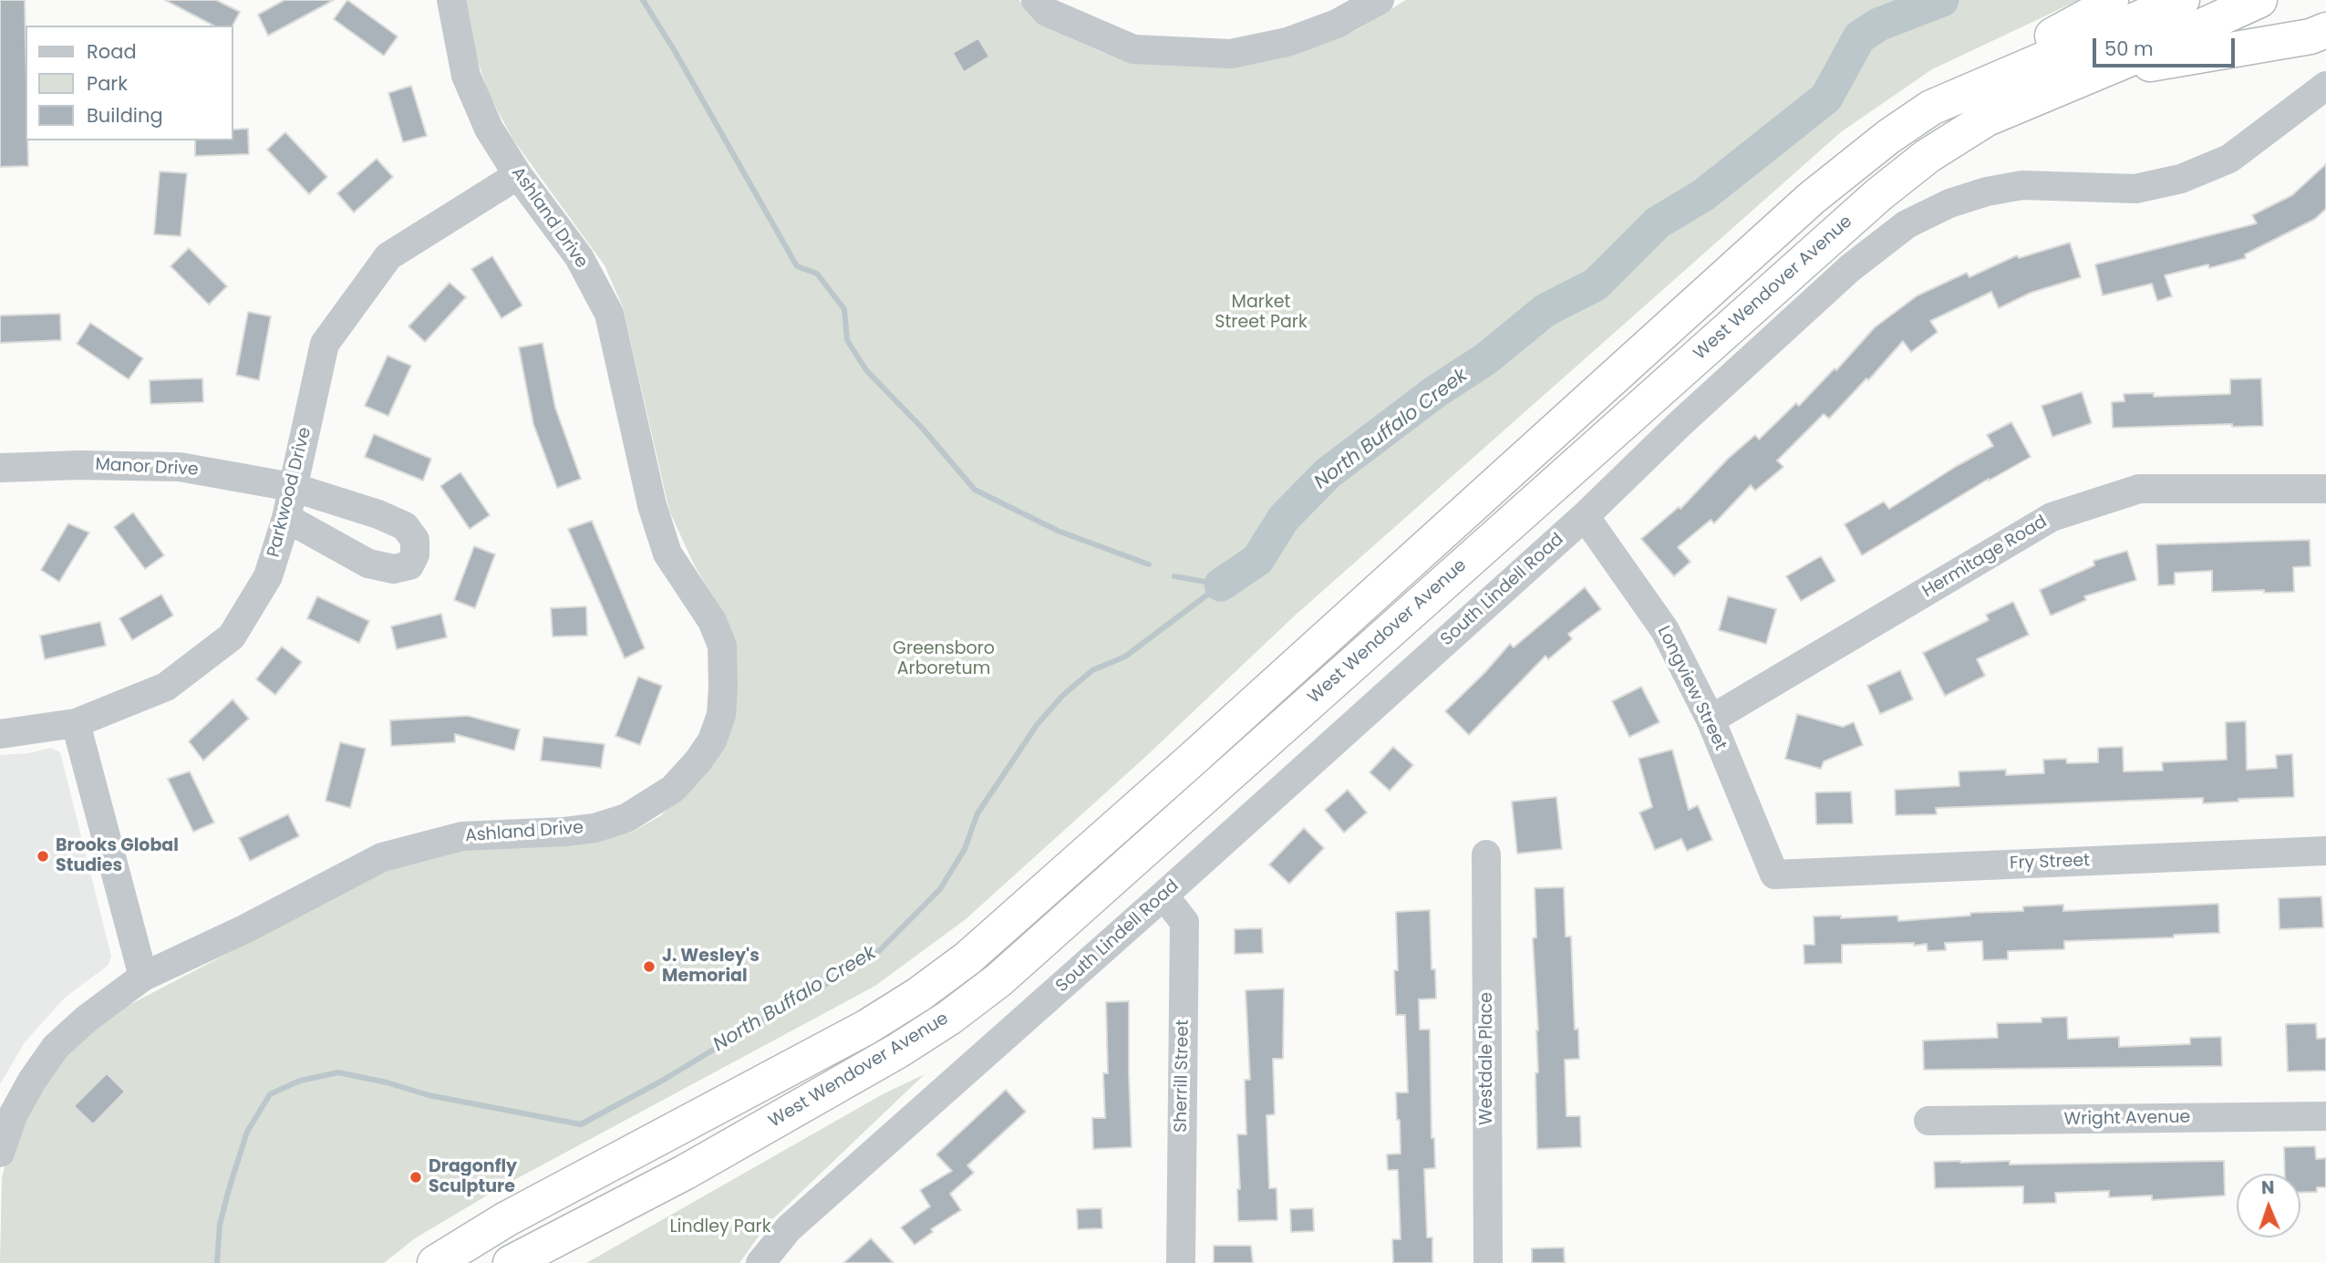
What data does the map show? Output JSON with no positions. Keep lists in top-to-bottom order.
{
  "streets": {
    "highway": ["West Wendover Avenue"],
    "street": [
      "Ashland Drive",
      "Manor Drive",
      "Parkwood Drive",
      "Hermitage Road",
      "South Lindell Road",
      "Longview Street",
      "Fry Street",
      "Westdale Place",
      "Sherrill Street",
      "Wright Avenue"
    ]
  },
  "crossings": [
    ["Ashland Drive", "Parkwood Drive"],
    ["Manor Drive", "Parkwood Drive"],
    ["Hermitage Road", "Longview Street"],
    ["South Lindell Road", "Longview Street"],
    ["South Lindell Road", "Sherrill Street"],
    ["Longview Street", "Fry Street"]
  ],
  "water": ["North Buffalo Creek"],
  "parks": ["Market Street Park", "Greensboro Arboretum", "Lindley Park"],
  "places": ["Brooks Global Studies", "J. Wesley's Memorial", "Dragonfly Sculpture"],
  "legend": ["Road", "Park", "Building"],
  "scale_bar": "50 m",
  "north": "top"
}
